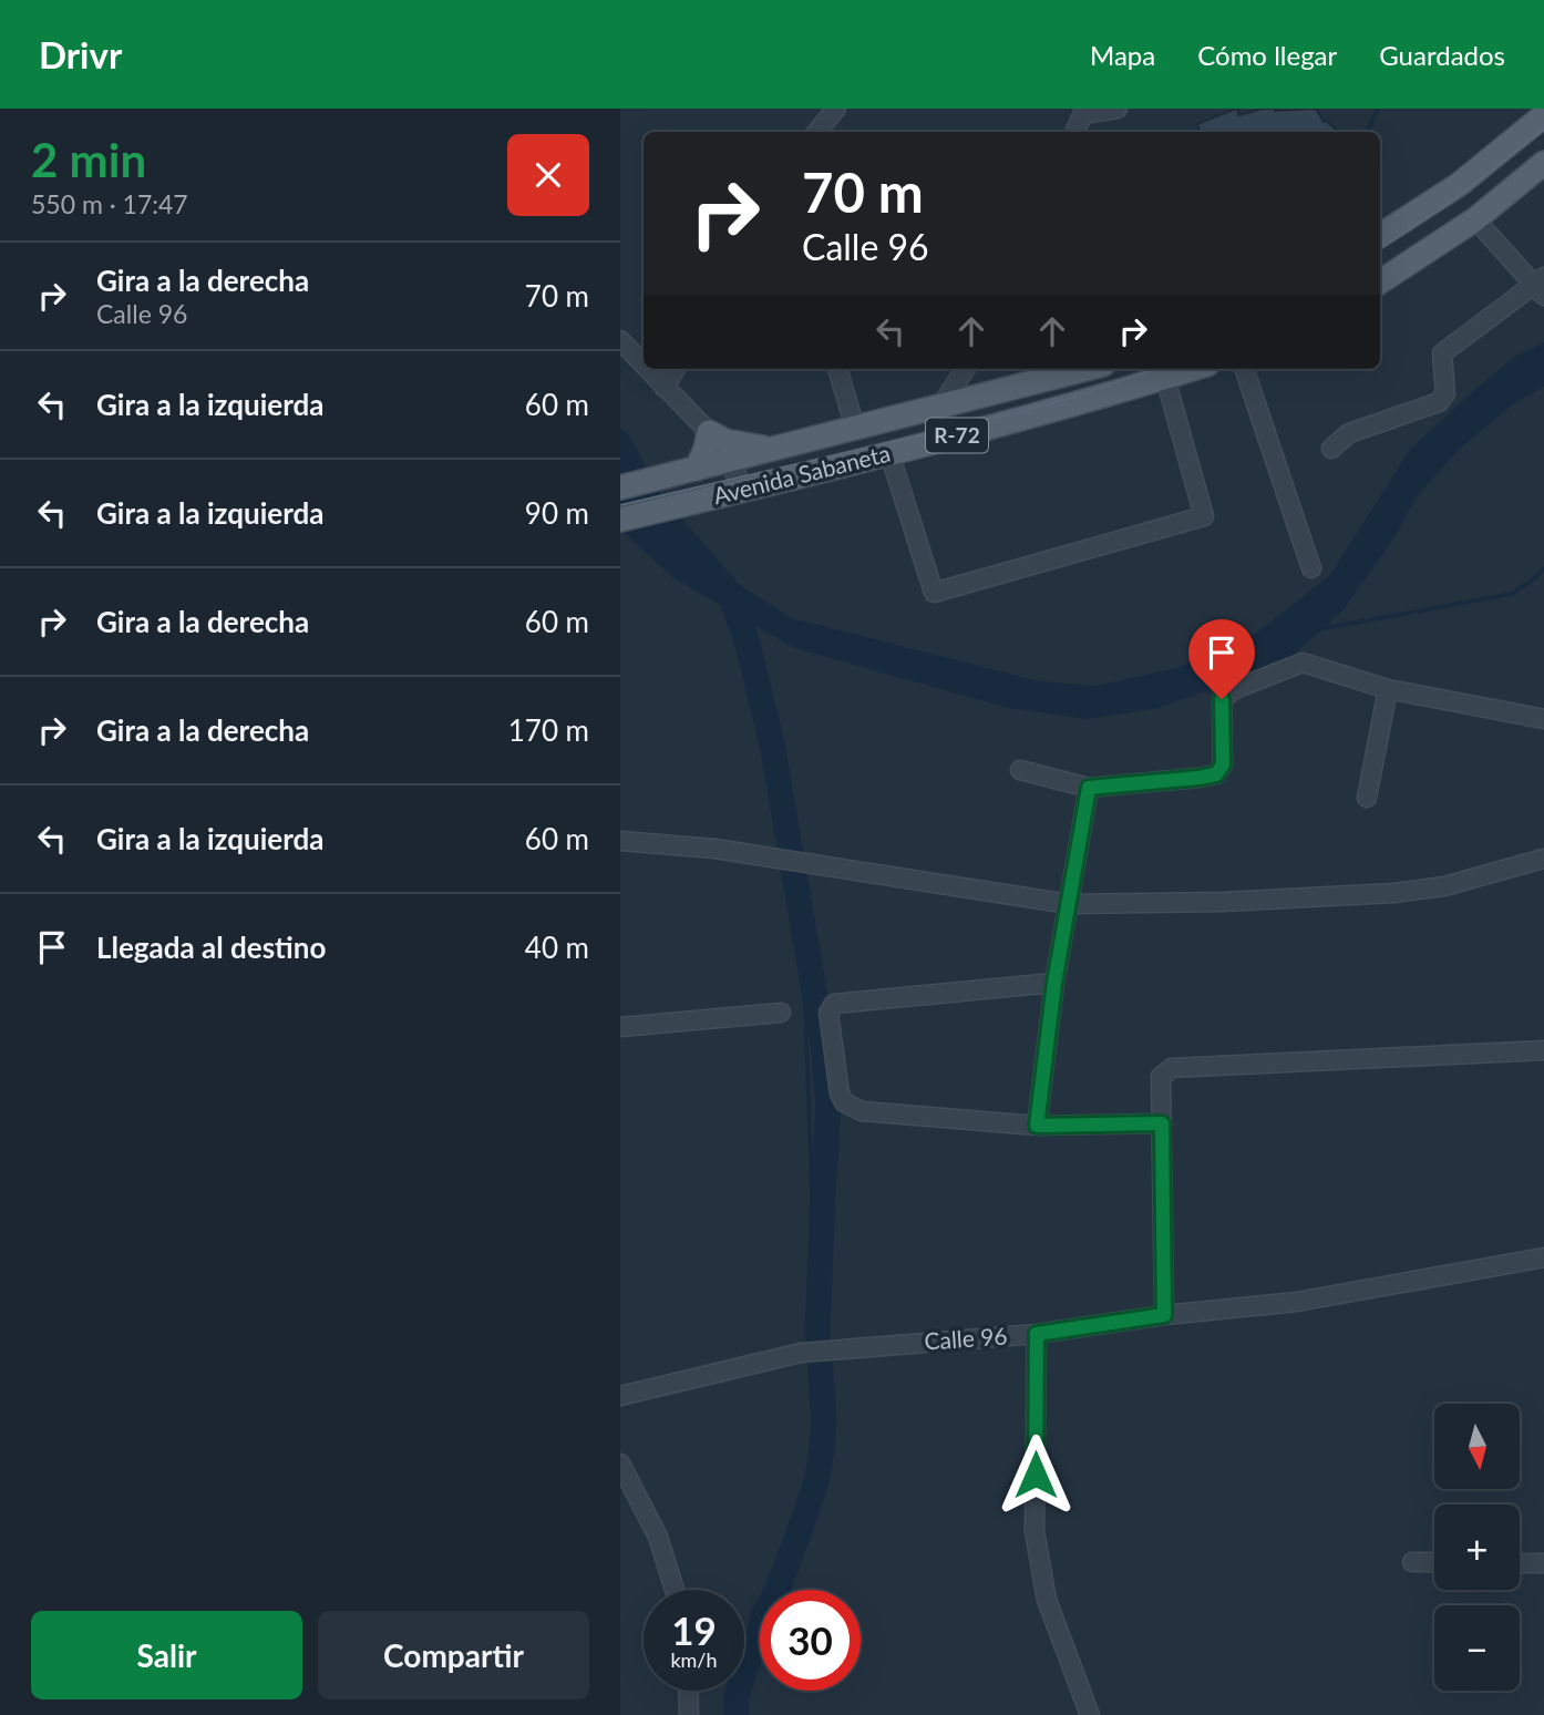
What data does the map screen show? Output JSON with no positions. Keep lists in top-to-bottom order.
{
  "streets": {
    "main road": ["R-72", "Avenida Sabaneta"],
    "street": ["Calle 96"]
  },
  "north": "bottom",
  "page": {
    "header": "Drivr",
    "nav": ["Mapa", "Cómo llegar", "Guardados"],
    "heading": ["2 min", "550 m · 17:47"],
    "turn": ["70 m", "Calle 96"],
    "list": [
      {
        "name": "Gira a la derecha",
        "note": "Calle 96",
        "value": "70 m"
      },
      {
        "name": "Gira a la izquierda",
        "value": "60 m"
      },
      {
        "name": "Gira a la izquierda",
        "value": "90 m"
      },
      {
        "name": "Gira a la derecha",
        "value": "60 m"
      },
      {
        "name": "Gira a la derecha",
        "value": "170 m"
      },
      {
        "name": "Gira a la izquierda",
        "value": "60 m"
      },
      {
        "name": "Llegada al destino",
        "value": "40 m"
      }
    ],
    "map_buttons": ["+", "−"],
    "speed": "19 km/h",
    "limit": "30",
    "buttons": ["Salir", "Compartir"]
  }
}
